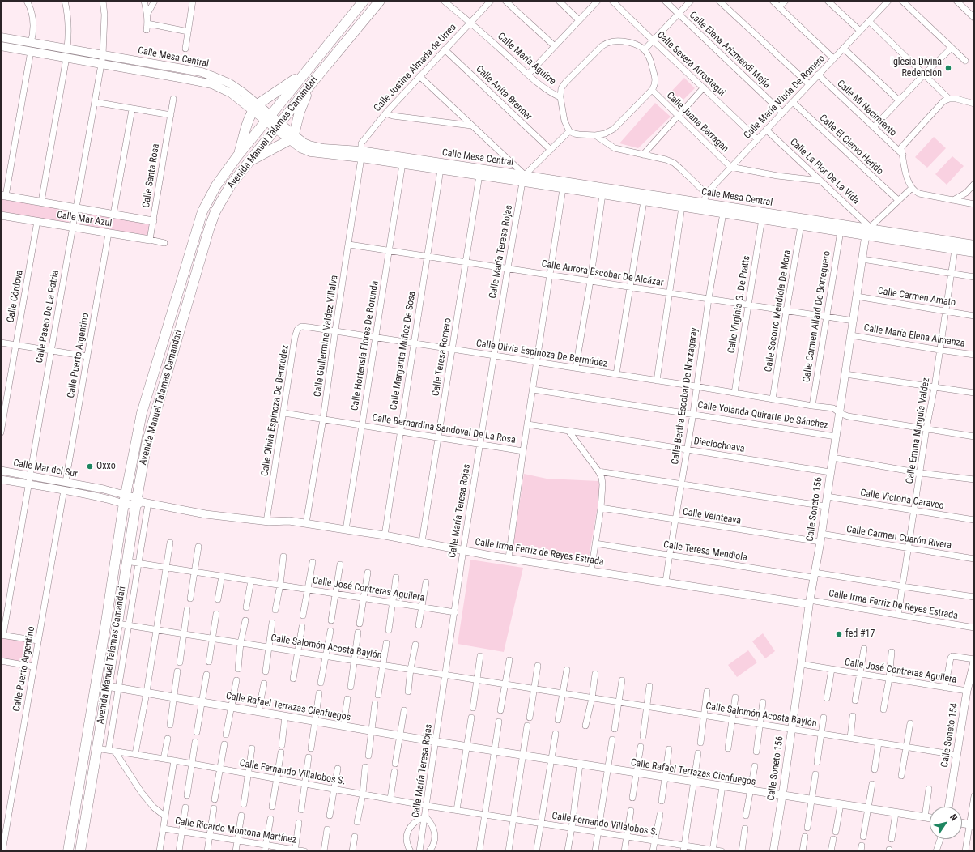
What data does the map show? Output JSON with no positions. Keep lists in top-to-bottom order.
{
  "streets": {
    "main road": ["Calle Mesa Central", "Avenida Manuel Talamas Camandari"],
    "street": [
      "Calle Elena Arizmendi Mejía",
      "Calle María Aguirre",
      "Calle Severa Arrostegui",
      "Calle Justina Almada de Urrea",
      "Calle Anita Brenner",
      "Calle María Viuda De Romero",
      "Calle Mi Nacimiento",
      "Calle Juana Barragán",
      "Calle El Ciervo Herido",
      "Calle La Flor De La Vida",
      "Calle Santa Rosa",
      "Calle Mar Azul",
      "Calle María Teresa Rojas",
      "Calle Aurora Escobar De Alcázar",
      "Calle Córdova",
      "Calle Carmen Amato",
      "Calle Virginia G. De Pratts",
      "Calle Socorro Mendiola De Mora",
      "Calle Paseo De La Patria",
      "Calle Carmen Allard De Borreguero",
      "Calle Guillermina Valdez Villalva",
      "Calle María Elena Almanza",
      "Calle Hortensia Flores De Borunda",
      "Calle Margarita Muñoz De Sosa",
      "Calle Olivia Espinoza De Bermúdez",
      "Calle Puerto Argentino",
      "Calle Teresa Romero",
      "Calle Bertha Escobar De Norzagaray",
      "Calle Yolanda Quirarte De Sánchez",
      "Calle Bernardina Sandoval De La Rosa",
      "Calle Emma Murguía Valdez",
      "Dieciochoava",
      "Calle Mar del Sur",
      "Calle Victoria Caraveo",
      "Calle Soneto 156",
      "Calle Veinteava",
      "Calle Carmen Cuarón Rivera",
      "Calle Teresa Mendiola",
      "Calle Irma Ferriz de Reyes Estrada",
      "Calle José Contreras Aguilera",
      "Calle Irma Ferriz De Reyes Estrada",
      "Calle Salomón Acosta Baylón",
      "Calle Rafael Terrazas Cienfuegos",
      "Calle Soneto 154",
      "Calle Fernando Villalobos S.",
      "Calle Ricardo Montona Martínez"
    ]
  },
  "crossings": [
    ["Calle Elena Arizmendi Mejía", "Calle María Viuda De Romero"],
    ["Calle Mesa Central", "Calle Justina Almada de Urrea"],
    ["Calle Mesa Central", "Calle María Viuda De Romero"],
    ["Calle Mesa Central", "Avenida Manuel Talamas Camandari"],
    ["Calle Mesa Central", "Calle La Flor De La Vida"],
    ["Calle Mesa Central", "Calle María Teresa Rojas"],
    ["Calle Mesa Central", "Calle Virginia G. De Pratts"],
    ["Calle Mesa Central", "Calle Socorro Mendiola De Mora"],
    ["Calle Mesa Central", "Calle Paseo De La Patria"],
    ["Calle Mesa Central", "Calle Carmen Allard De Borreguero"],
    ["Calle Mesa Central", "Calle Guillermina Valdez Villalva"],
    ["Calle Mesa Central", "Calle Hortensia Flores De Borunda"],
    ["Calle Mesa Central", "Calle Margarita Muñoz De Sosa"],
    ["Calle Mesa Central", "Calle Teresa Romero"],
    ["Calle Mesa Central", "Calle Bertha Escobar De Norzagaray"],
    ["Calle Mesa Central", "Calle Emma Murguía Valdez"],
    ["Calle Mesa Central", "Calle Soneto 156"],
    ["Calle María Aguirre", "Calle Justina Almada de Urrea"],
    ["Calle María Aguirre", "Calle Juana Barragán"],
    ["Calle Severa Arrostegui", "Calle María Viuda De Romero"],
    ["Calle Justina Almada de Urrea", "Calle Anita Brenner"],
    ["Calle Justina Almada de Urrea", "Calle Guillermina Valdez Villalva"],
    ["Calle María Viuda De Romero", "Calle Mi Nacimiento"],
    ["Calle María Viuda De Romero", "Calle Juana Barragán"],
    ["Calle María Viuda De Romero", "Calle El Ciervo Herido"],
    ["Calle María Viuda De Romero", "Calle La Flor De La Vida"],
    ["Avenida Manuel Talamas Camandari", "Calle Mar del Sur"],
    ["Avenida Manuel Talamas Camandari", "Calle José Contreras Aguilera"],
    ["Avenida Manuel Talamas Camandari", "Calle Salomón Acosta Baylón"],
    ["Avenida Manuel Talamas Camandari", "Calle Rafael Terrazas Cienfuegos"],
    ["Avenida Manuel Talamas Camandari", "Calle Fernando Villalobos S."],
    ["Calle La Flor De La Vida", "Calle Soneto 156"],
    ["Calle Santa Rosa", "Calle Mar Azul"],
    ["Calle Mar Azul", "Calle Córdova"],
    ["Calle Mar Azul", "Calle Paseo De La Patria"],
    ["Calle Mar Azul", "Calle Puerto Argentino"],
    ["Calle María Teresa Rojas", "Calle Aurora Escobar De Alcázar"],
    ["Calle María Teresa Rojas", "Calle Olivia Espinoza De Bermúdez"],
    ["Calle María Teresa Rojas", "Calle Bernardina Sandoval De La Rosa"],
    ["Calle María Teresa Rojas", "Calle Irma Ferriz de Reyes Estrada"],
    ["Calle María Teresa Rojas", "Calle José Contreras Aguilera"],
    ["Calle María Teresa Rojas", "Calle Salomón Acosta Baylón"],
    ["Calle María Teresa Rojas", "Calle Rafael Terrazas Cienfuegos"],
    ["Calle María Teresa Rojas", "Calle Fernando Villalobos S."],
    ["Calle Aurora Escobar De Alcázar", "Calle Virginia G. De Pratts"],
    ["Calle Aurora Escobar De Alcázar", "Calle Socorro Mendiola De Mora"],
    ["Calle Aurora Escobar De Alcázar", "Calle Carmen Allard De Borreguero"],
    ["Calle Aurora Escobar De Alcázar", "Calle Guillermina Valdez Villalva"],
    ["Calle Aurora Escobar De Alcázar", "Calle Hortensia Flores De Borunda"],
    ["Calle Aurora Escobar De Alcázar", "Calle Margarita Muñoz De Sosa"],
    ["Calle Aurora Escobar De Alcázar", "Calle Teresa Romero"],
    ["Calle Aurora Escobar De Alcázar", "Calle Bertha Escobar De Norzagaray"],
    ["Calle Aurora Escobar De Alcázar", "Calle Soneto 156"],
    ["Calle Carmen Amato", "Calle Emma Murguía Valdez"],
    ["Calle Carmen Amato", "Calle Soneto 156"],
    ["Calle Virginia G. De Pratts", "Calle Olivia Espinoza De Bermúdez"],
    ["Calle Socorro Mendiola De Mora", "Calle Olivia Espinoza De Bermúdez"],
    ["Calle Paseo De La Patria", "Calle Mar del Sur"],
    ["Calle Carmen Allard De Borreguero", "Calle Olivia Espinoza De Bermúdez"],
    ["Calle Guillermina Valdez Villalva", "Calle Olivia Espinoza De Bermúdez"],
    ["Calle Guillermina Valdez Villalva", "Calle Bernardina Sandoval De La Rosa"],
    ["Calle Guillermina Valdez Villalva", "Calle Irma Ferriz de Reyes Estrada"],
    ["Calle María Elena Almanza", "Calle Emma Murguía Valdez"],
    ["Calle María Elena Almanza", "Calle Soneto 156"],
    ["Calle Hortensia Flores De Borunda", "Calle Olivia Espinoza De Bermúdez"],
    ["Calle Hortensia Flores De Borunda", "Calle Bernardina Sandoval De La Rosa"],
    ["Calle Hortensia Flores De Borunda", "Calle Irma Ferriz de Reyes Estrada"],
    ["Calle Margarita Muñoz De Sosa", "Calle Olivia Espinoza De Bermúdez"],
    ["Calle Margarita Muñoz De Sosa", "Calle Bernardina Sandoval De La Rosa"],
    ["Calle Margarita Muñoz De Sosa", "Calle Irma Ferriz de Reyes Estrada"],
    ["Calle Olivia Espinoza De Bermúdez", "Calle Teresa Romero"],
    ["Calle Olivia Espinoza De Bermúdez", "Calle Bertha Escobar De Norzagaray"],
    ["Calle Olivia Espinoza De Bermúdez", "Calle Bernardina Sandoval De La Rosa"],
    ["Calle Olivia Espinoza De Bermúdez", "Calle Emma Murguía Valdez"],
    ["Calle Olivia Espinoza De Bermúdez", "Calle Mar del Sur"],
    ["Calle Olivia Espinoza De Bermúdez", "Calle Soneto 156"],
    ["Calle Olivia Espinoza De Bermúdez", "Calle Irma Ferriz de Reyes Estrada"],
    ["Calle Puerto Argentino", "Calle Mar del Sur"],
    ["Calle Teresa Romero", "Calle Bernardina Sandoval De La Rosa"],
    ["Calle Teresa Romero", "Calle Irma Ferriz de Reyes Estrada"],
    ["Calle Bertha Escobar De Norzagaray", "Calle Yolanda Quirarte De Sánchez"],
    ["Calle Bertha Escobar De Norzagaray", "Dieciochoava"],
    ["Calle Bertha Escobar De Norzagaray", "Calle Veinteava"],
    ["Calle Bertha Escobar De Norzagaray", "Calle Teresa Mendiola"],
    ["Calle Bertha Escobar De Norzagaray", "Calle Irma Ferriz de Reyes Estrada"],
    ["Calle Yolanda Quirarte De Sánchez", "Calle Soneto 156"],
    ["Calle Emma Murguía Valdez", "Calle Victoria Caraveo"],
    ["Calle Emma Murguía Valdez", "Calle Carmen Cuarón Rivera"],
    ["Calle Emma Murguía Valdez", "Calle Teresa Mendiola"],
    ["Calle Emma Murguía Valdez", "Calle Irma Ferriz De Reyes Estrada"],
    ["Dieciochoava", "Calle Soneto 156"],
    ["Dieciochoava", "Calle Irma Ferriz De Reyes Estrada"],
    ["Calle Mar del Sur", "Calle Irma Ferriz de Reyes Estrada"],
    ["Calle Victoria Caraveo", "Calle Soneto 156"],
    ["Calle Soneto 156", "Calle Veinteava"],
    ["Calle Soneto 156", "Calle Carmen Cuarón Rivera"],
    ["Calle Soneto 156", "Calle Teresa Mendiola"],
    ["Calle Soneto 156", "Calle Irma Ferriz de Reyes Estrada"],
    ["Calle Soneto 156", "Calle José Contreras Aguilera"],
    ["Calle Soneto 156", "Calle Irma Ferriz De Reyes Estrada"],
    ["Calle Soneto 156", "Calle Salomón Acosta Baylón"],
    ["Calle Soneto 156", "Calle Rafael Terrazas Cienfuegos"],
    ["Calle Veinteava", "Calle Irma Ferriz De Reyes Estrada"],
    ["Calle Teresa Mendiola", "Calle Irma Ferriz De Reyes Estrada"],
    ["Calle Irma Ferriz de Reyes Estrada", "Calle Irma Ferriz De Reyes Estrada"],
    ["Calle José Contreras Aguilera", "Calle Soneto 154"],
    ["Calle Salomón Acosta Baylón", "Calle Soneto 154"]
  ],
  "places": ["Iglesia Divina Redencion", "Oxxo", "fed #17"],
  "north": "top right"
}
